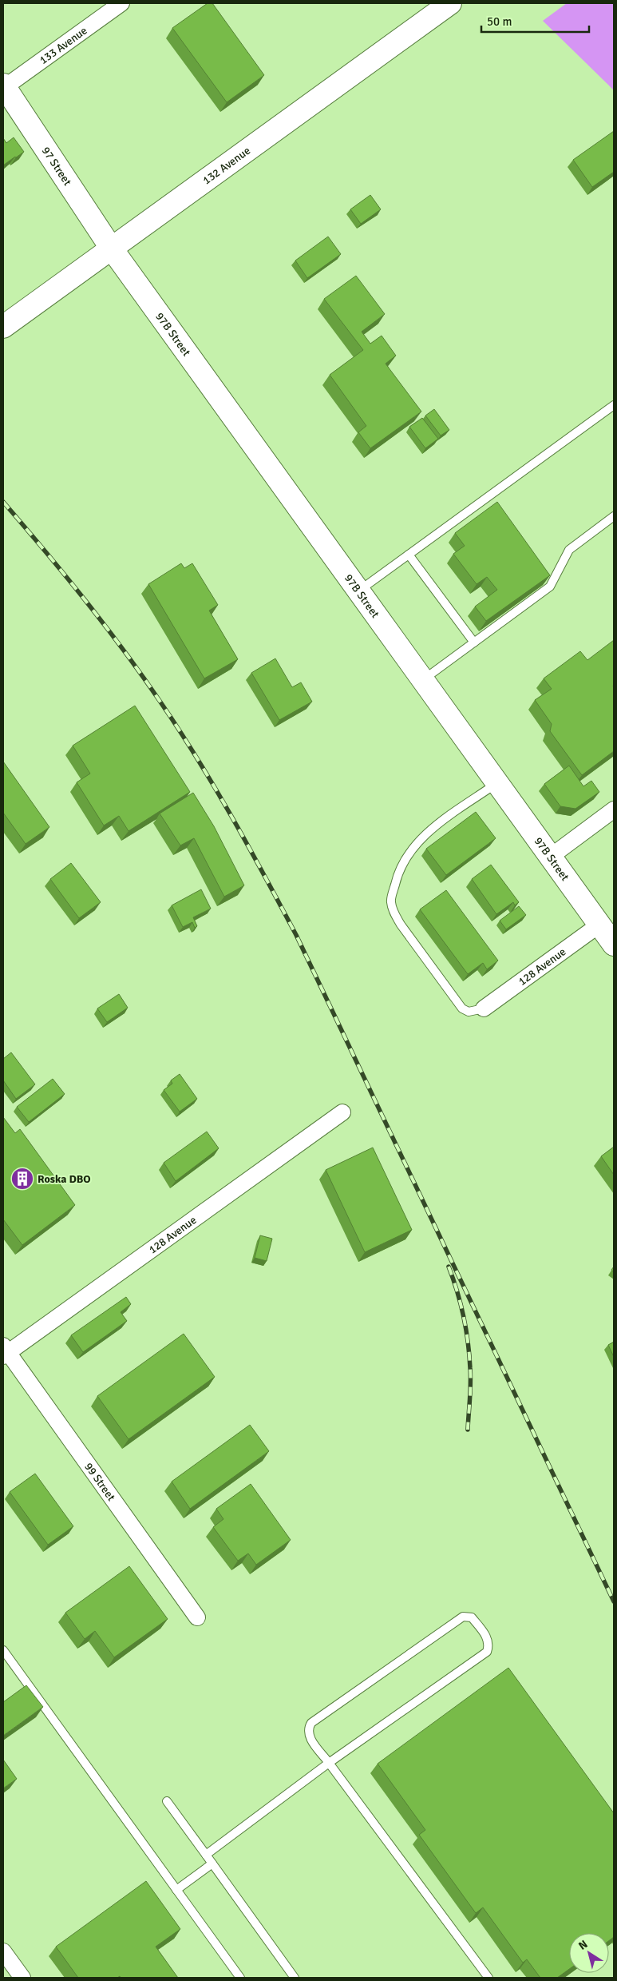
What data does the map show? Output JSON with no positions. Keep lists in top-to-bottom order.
{
  "streets": {
    "street": [
      "133 Avenue",
      "132 Avenue",
      "97 Street",
      "97B Street",
      "128 Avenue",
      "99 Street"
    ]
  },
  "crossings": [
    ["133 Avenue", "97 Street"],
    ["132 Avenue", "97 Street"],
    ["132 Avenue", "97B Street"],
    ["97 Street", "97B Street"],
    ["97B Street", "128 Avenue"],
    ["128 Avenue", "99 Street"]
  ],
  "places": {
    "building": ["Roska DBO"]
  },
  "scale_bar": "50 m",
  "north": "top left"
}
